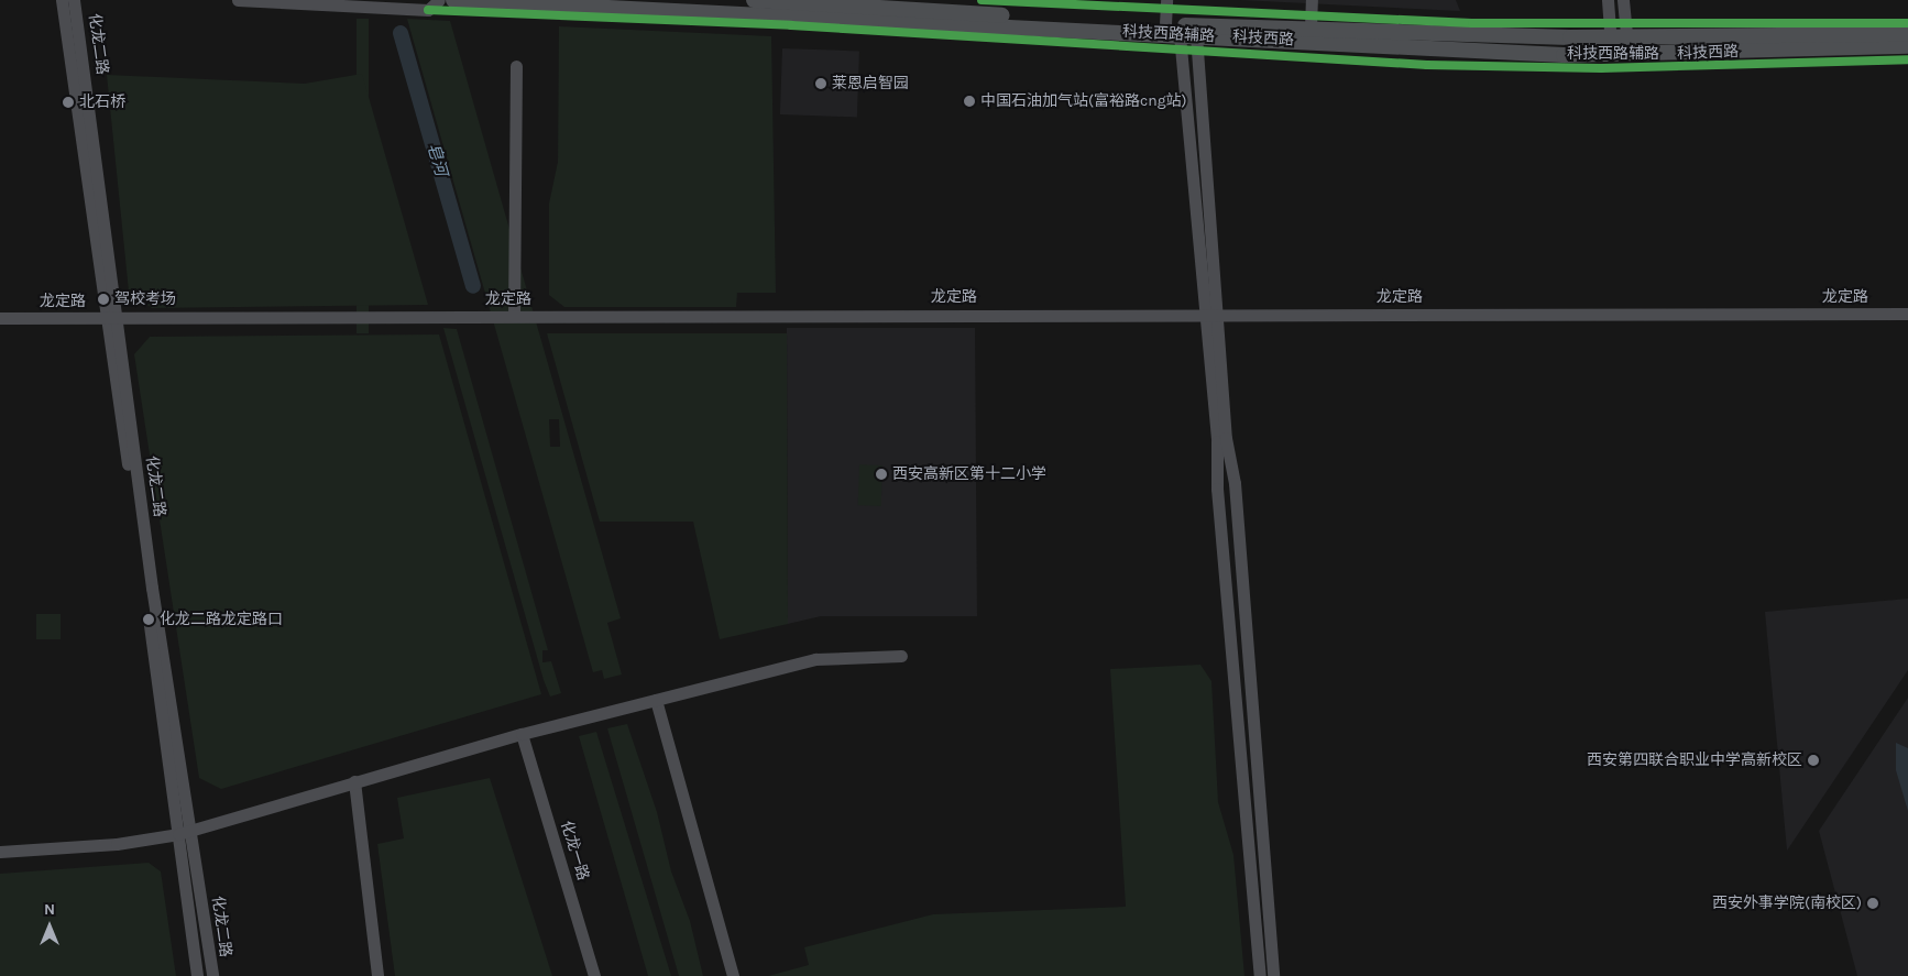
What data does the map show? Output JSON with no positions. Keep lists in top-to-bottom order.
{
  "streets": {
    "main road": ["科技西路"],
    "street": ["化龙二路", "龙定路", "化龙一路"],
    "cycle path": ["科技西路辅路"]
  },
  "crossings": [
    ["化龙二路", "龙定路"]
  ],
  "water": ["皂河"],
  "places": [
    "莱恩启智园",
    "中国石油加气站(富裕路cng站)",
    "北石桥",
    "驾校考场",
    "西安高新区第十二小学",
    "化龙二路龙定路口",
    "西安第四联合职业中学高新校区",
    "西安外事学院(南校区)"
  ],
  "north": "top"
}
